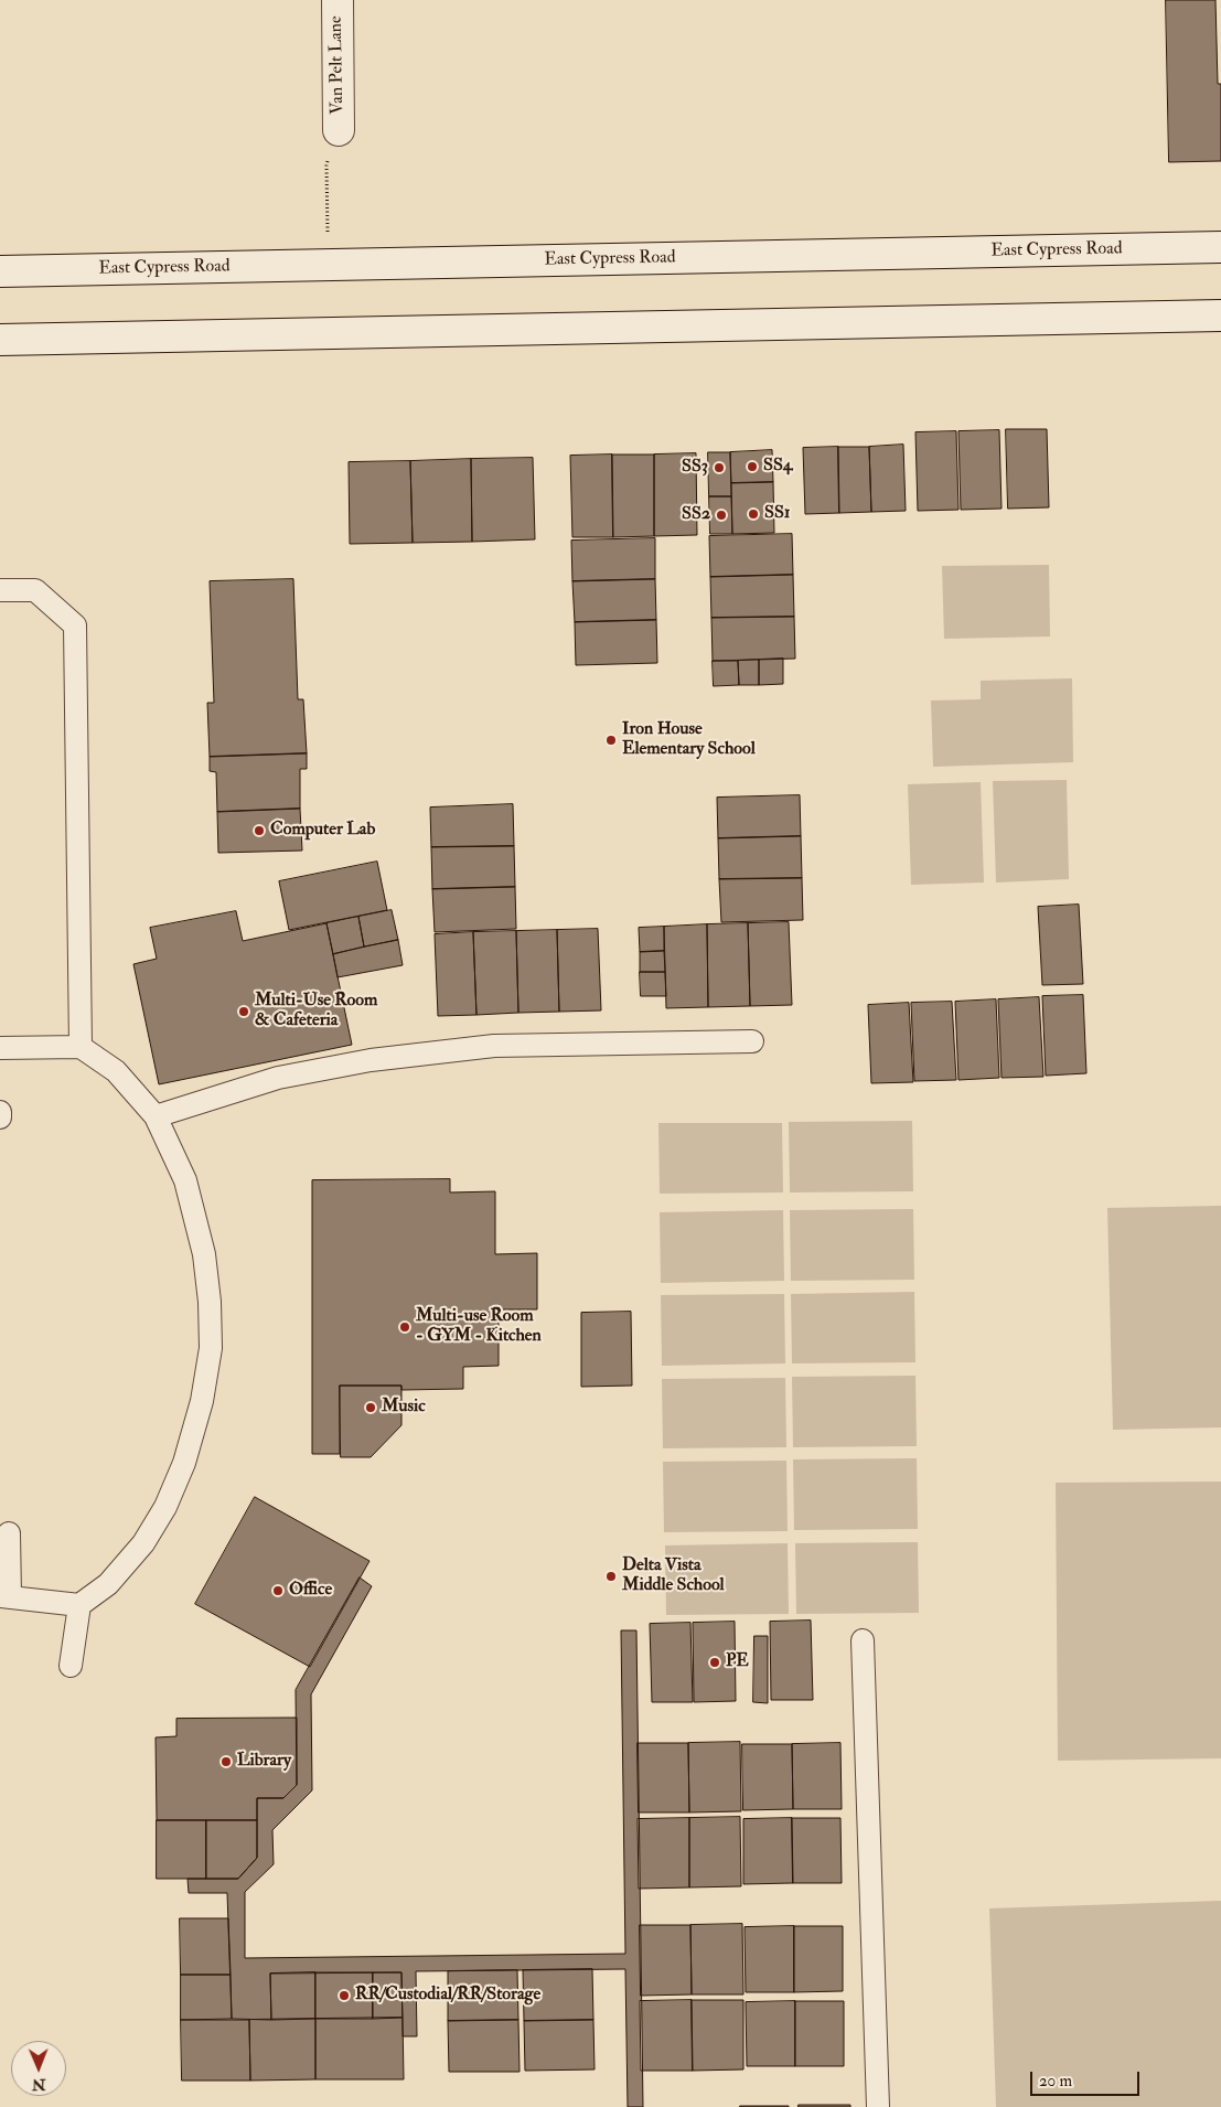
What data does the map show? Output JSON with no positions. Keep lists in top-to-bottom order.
{
  "streets": {
    "street": ["Van Pelt Lane", "East Cypress Road"]
  },
  "places": [
    "SS4",
    "SS3",
    "SS1",
    "SS2",
    "Iron House Elementary School",
    "Computer Lab",
    "Multi-Use Room & Cafeteria",
    "Multi-use Room - GYM - Kitchen",
    "Music",
    "Delta Vista Middle School",
    "Office",
    "PE",
    "Library",
    "RR/Custodial/RR/Storage"
  ],
  "scale_bar": "20 m",
  "north": "bottom"
}
